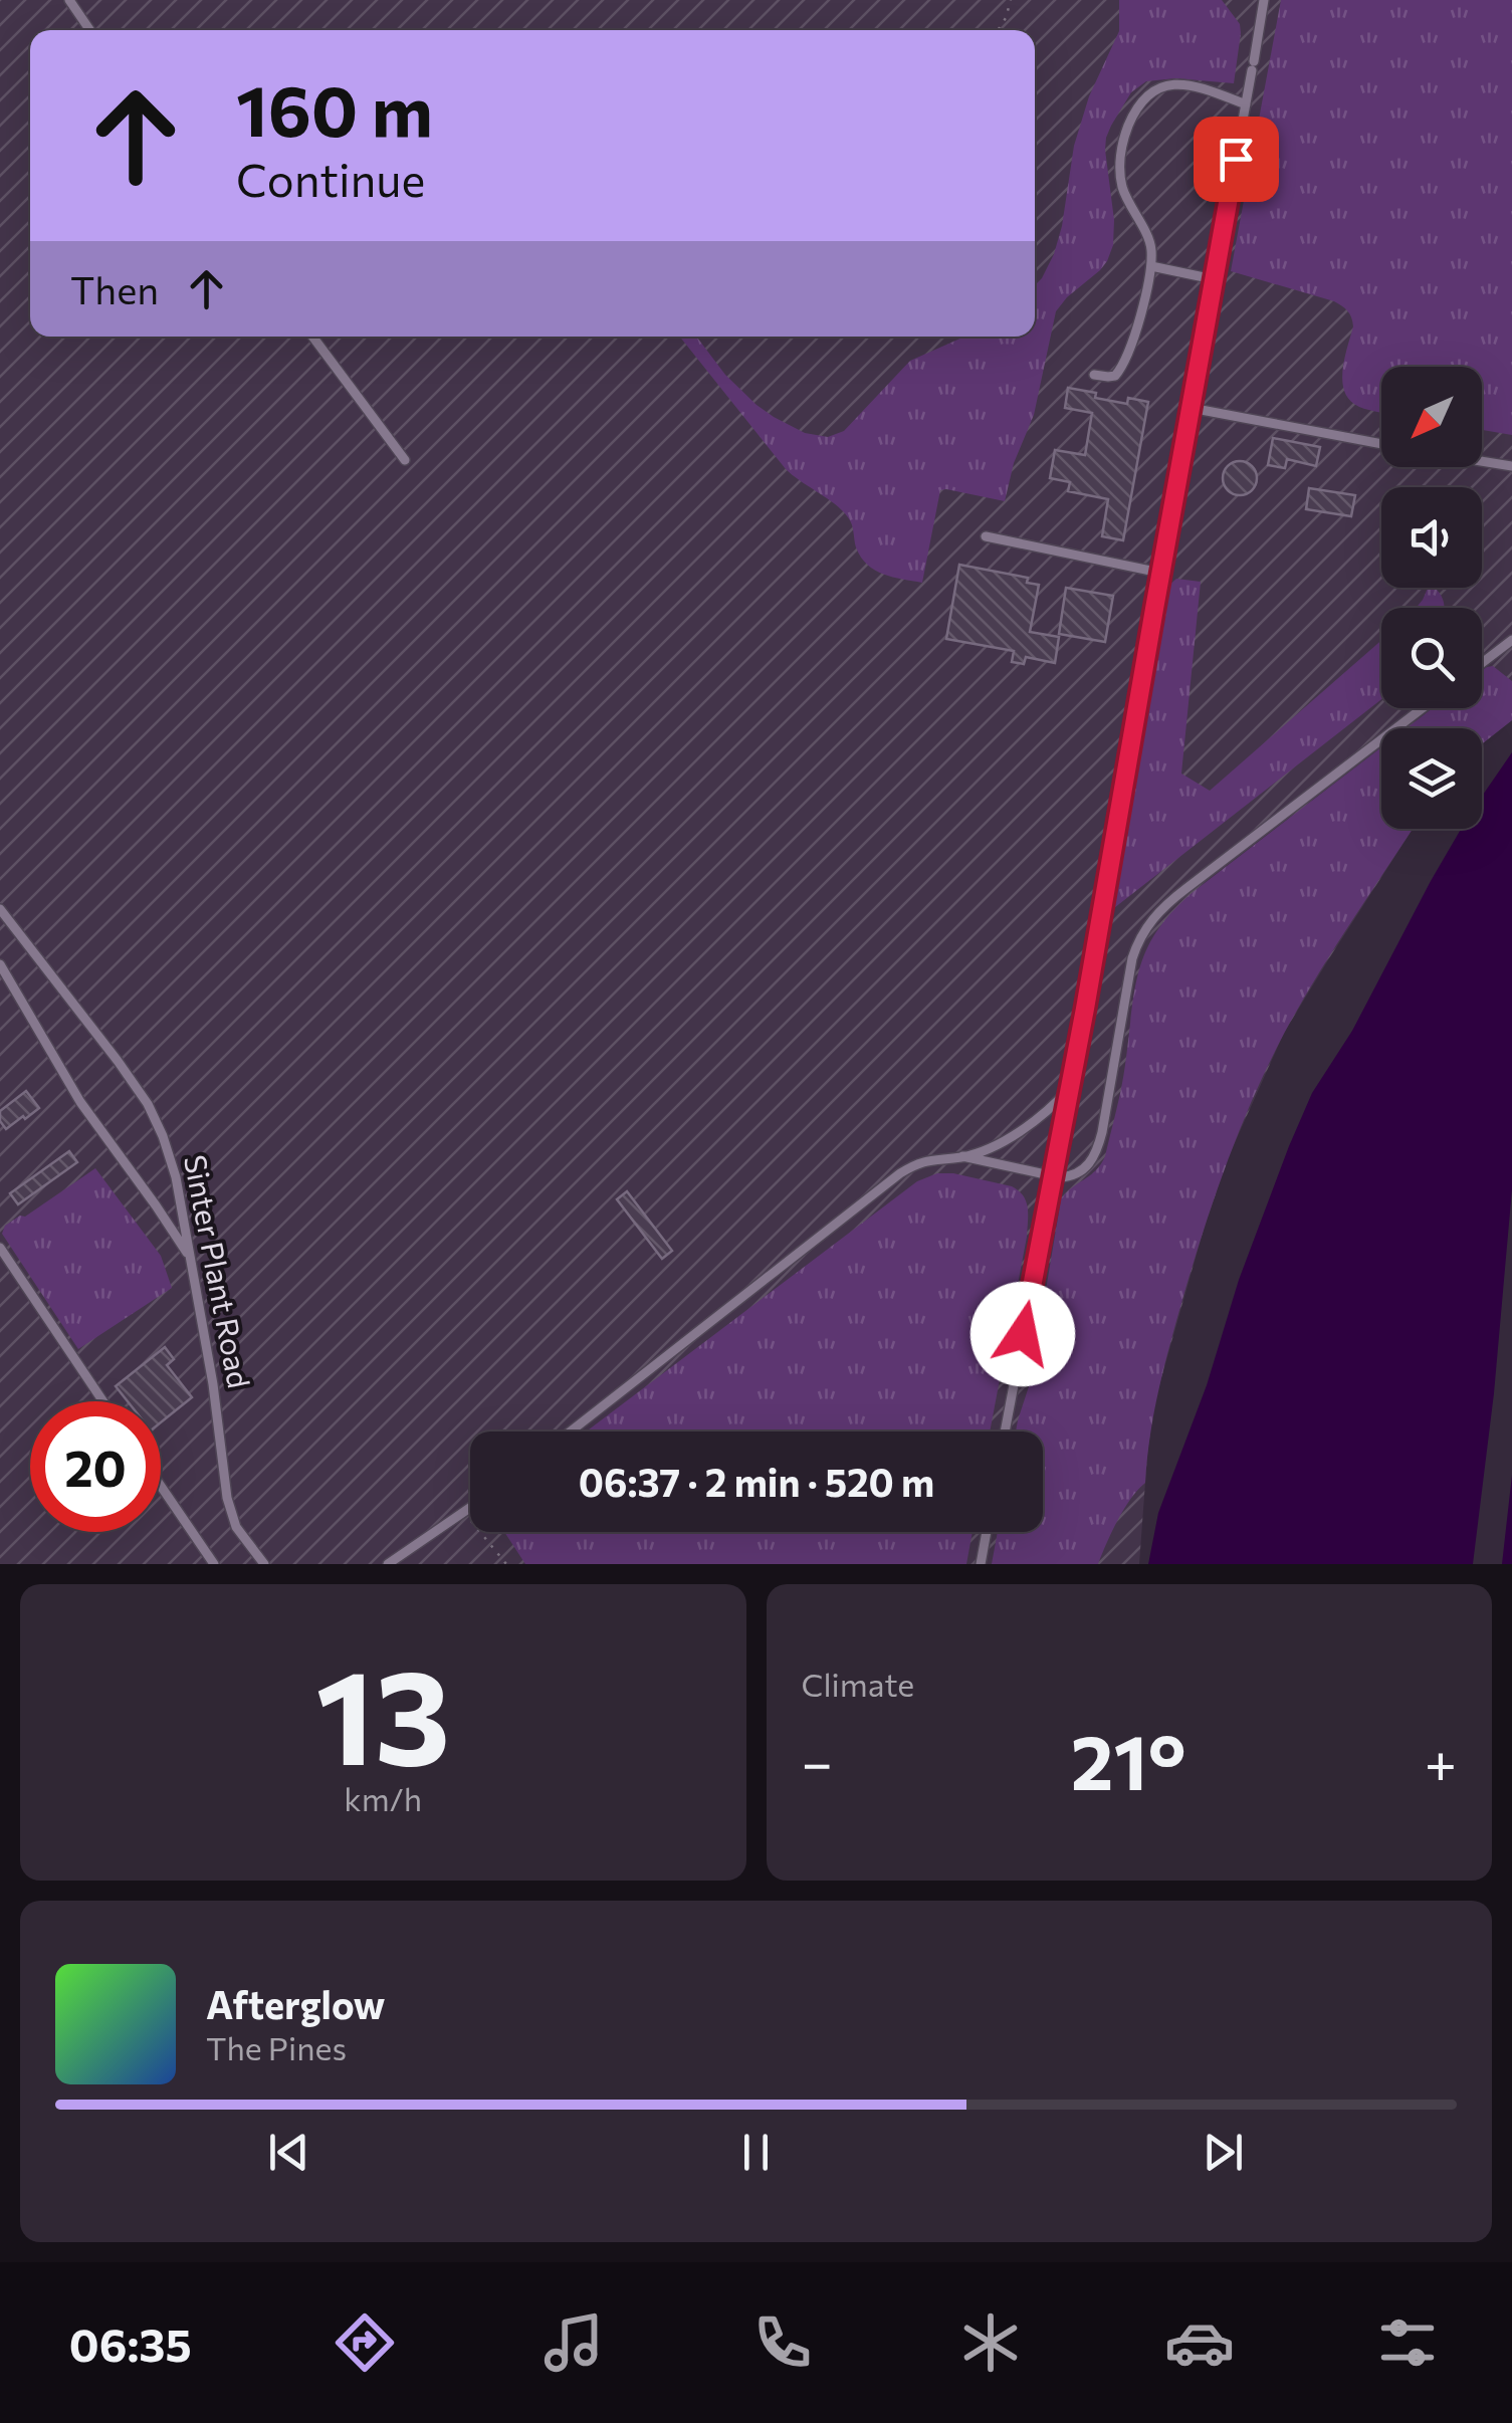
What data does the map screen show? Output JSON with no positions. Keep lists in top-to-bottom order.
{
  "streets": {
    "lane": ["Sinter Plant Road"]
  },
  "north": "bottom left",
  "page": {
    "turn": ["160 m", "Continue"],
    "then": "Then",
    "limit": "20",
    "trip": "06:37 · 2 min · 520 m",
    "tile": [
      ["13", "km/h"],
      "Climate"
    ],
    "heat": ["−", "21°", "+"],
    "song": ["Afterglow", "The Pines"],
    "tabs": "06:35"
  }
}
